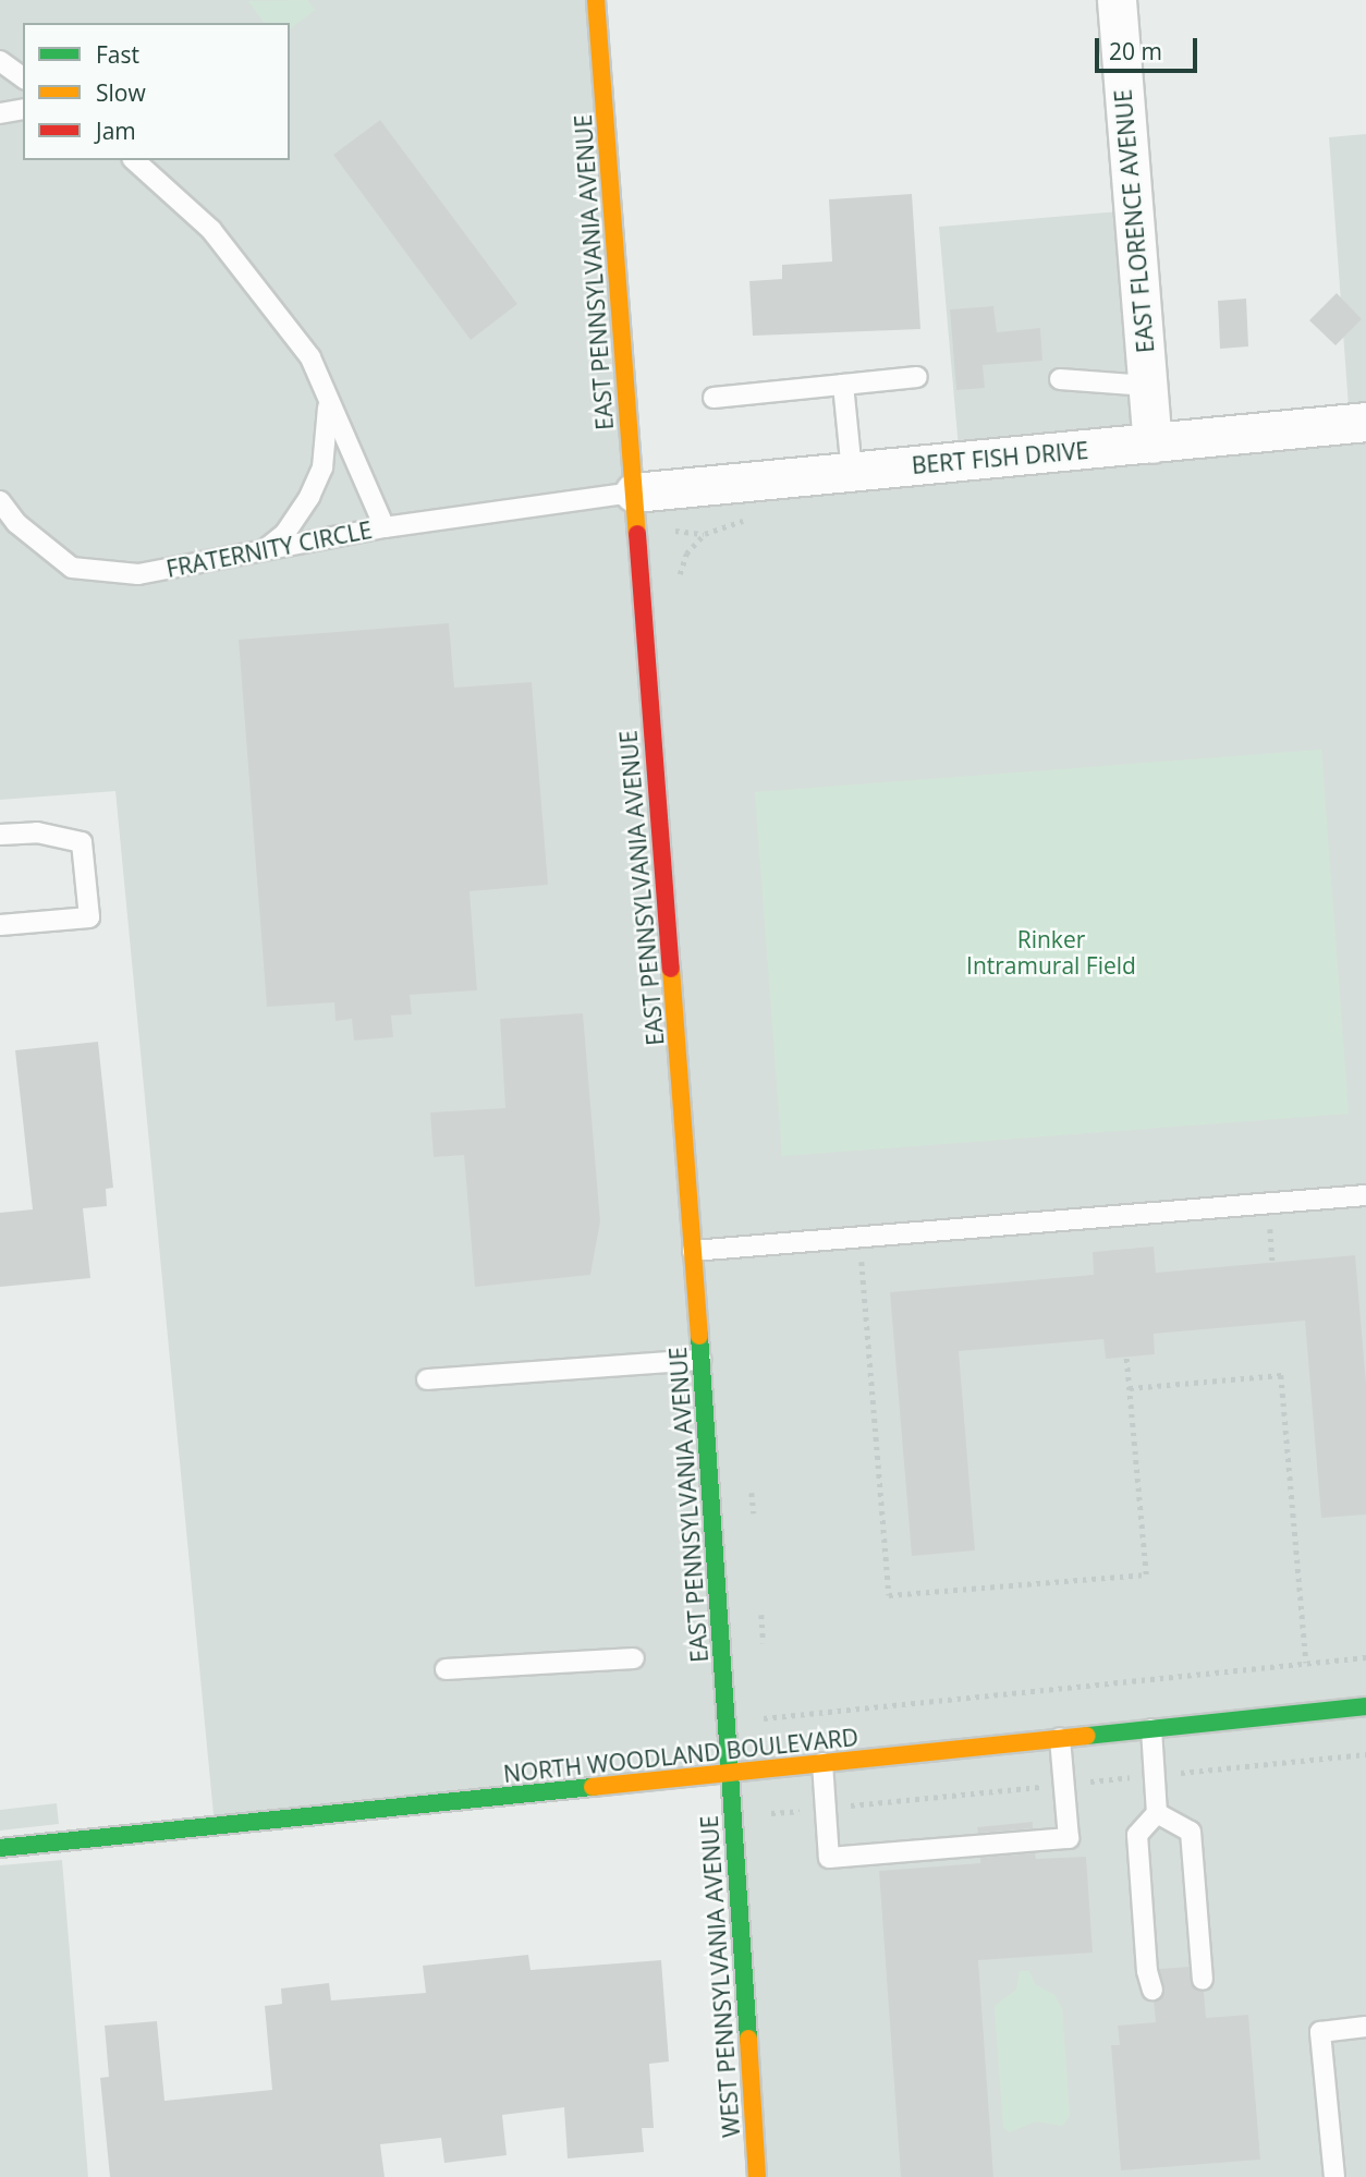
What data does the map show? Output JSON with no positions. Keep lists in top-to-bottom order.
{
  "streets": {
    "street": [
      "EAST FLORENCE AVENUE",
      "EAST PENNSYLVANIA AVENUE",
      "BERT FISH DRIVE",
      "NORTH WOODLAND BOULEVARD",
      "WEST PENNSYLVANIA AVENUE"
    ],
    "lane": ["FRATERNITY CIRCLE"]
  },
  "crossings": [
    ["EAST FLORENCE AVENUE", "BERT FISH DRIVE"],
    ["EAST PENNSYLVANIA AVENUE", "BERT FISH DRIVE"],
    ["EAST PENNSYLVANIA AVENUE", "NORTH WOODLAND BOULEVARD"],
    ["EAST PENNSYLVANIA AVENUE", "WEST PENNSYLVANIA AVENUE"],
    ["NORTH WOODLAND BOULEVARD", "WEST PENNSYLVANIA AVENUE"]
  ],
  "parks": ["Rinker Intramural Field"],
  "legend": ["Fast", "Slow", "Jam"],
  "scale_bar": "20 m"
}
